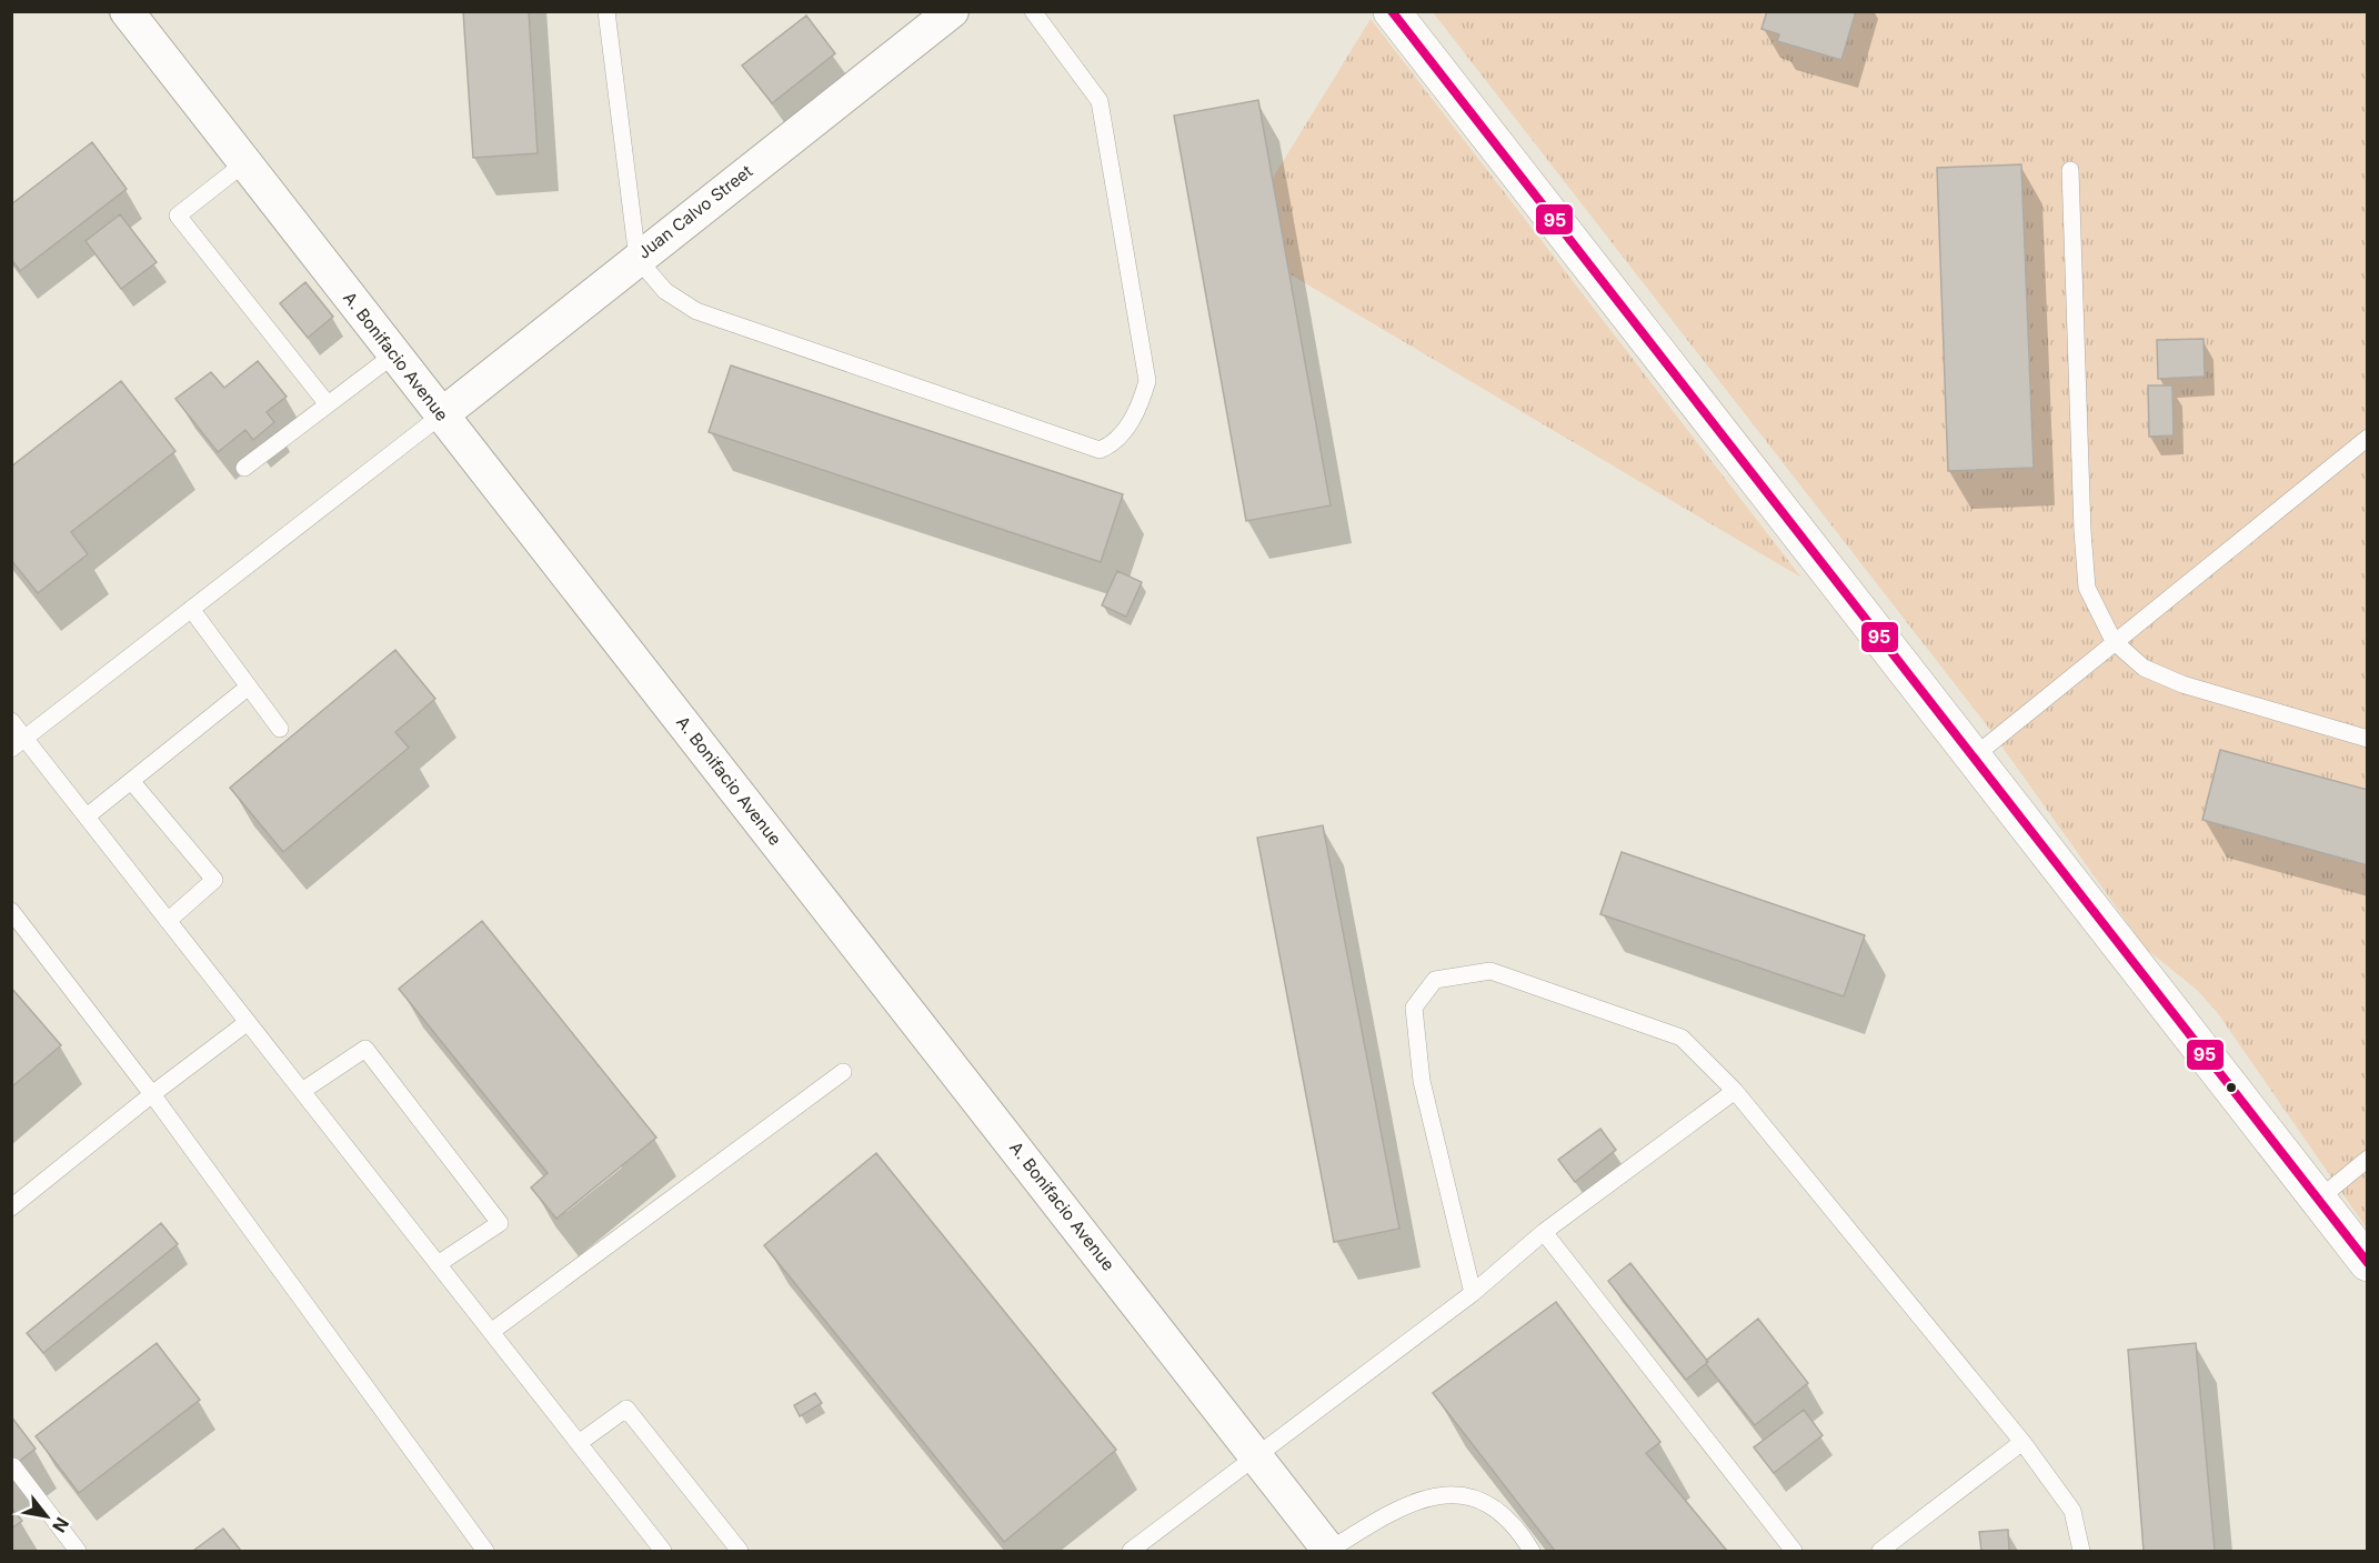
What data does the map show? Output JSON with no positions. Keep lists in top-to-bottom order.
{
  "streets": {
    "street": ["Juan Calvo Street", "A. Bonifacio Avenue"]
  },
  "crossings": [
    ["Juan Calvo Street", "A. Bonifacio Avenue"]
  ],
  "lines": ["transit line 95"],
  "north": "bottom right"
}
